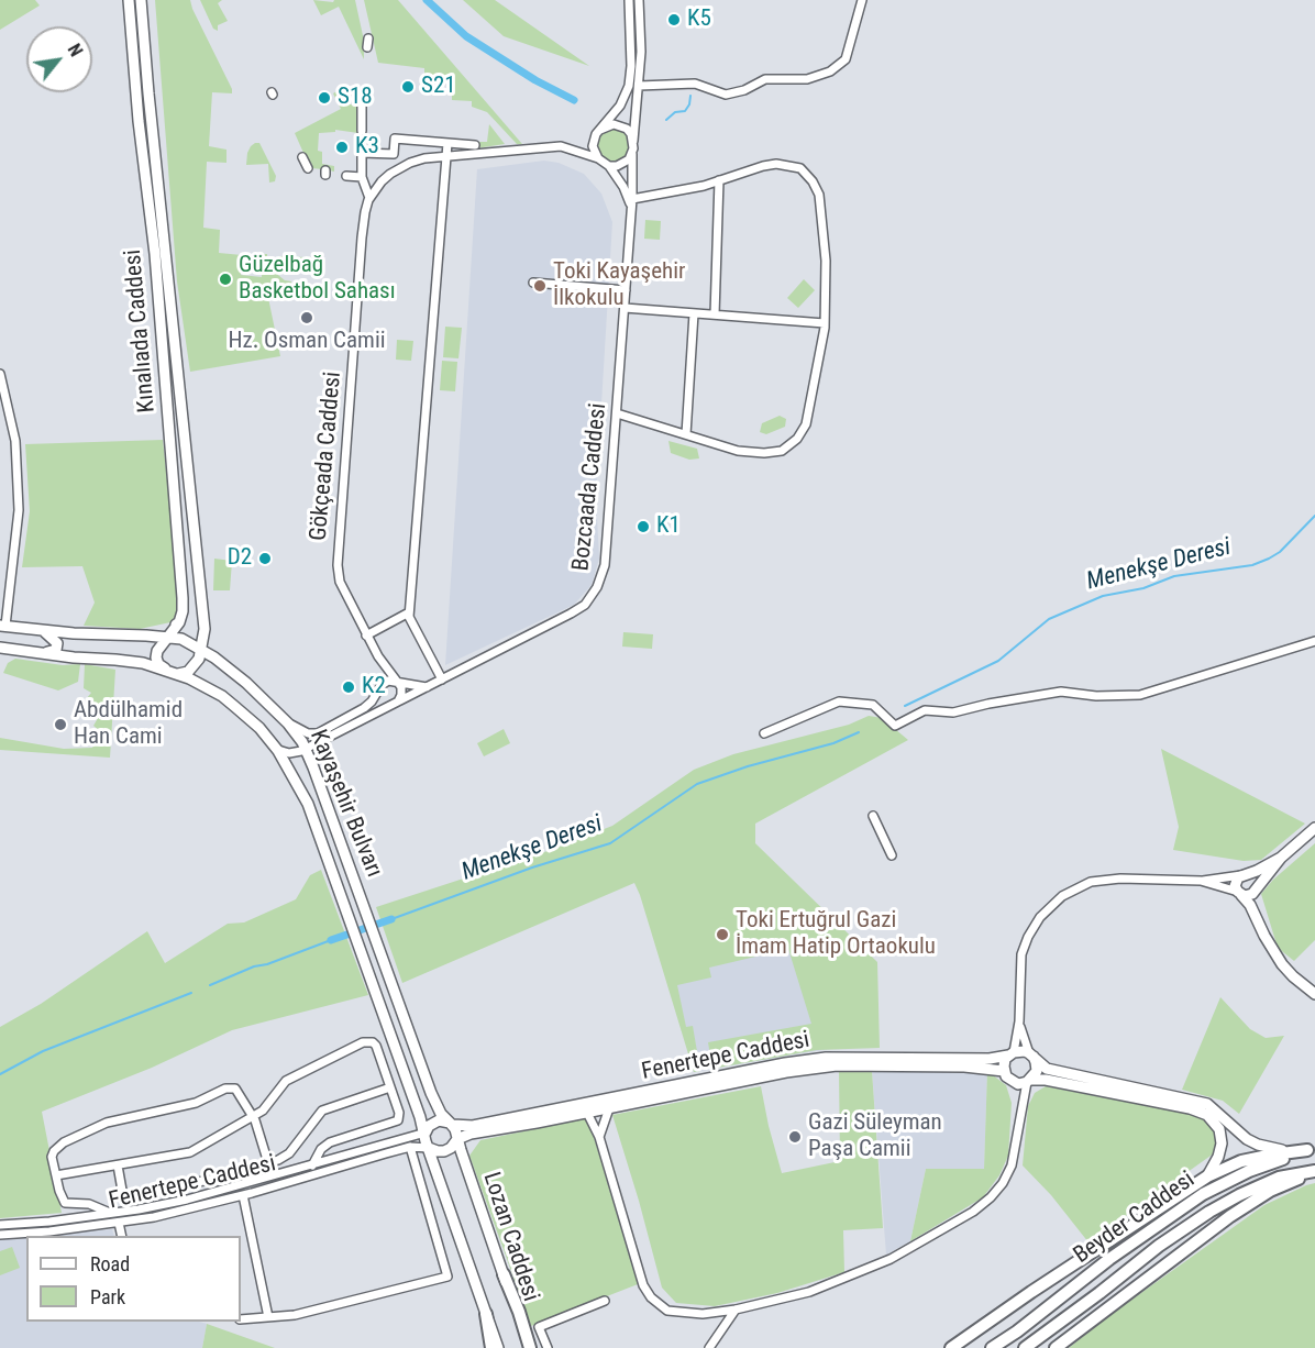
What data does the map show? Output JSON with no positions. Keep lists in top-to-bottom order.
{
  "streets": {
    "highway": ["Beyder Caddesi"],
    "main road": [
      "Kınalıada Caddesi",
      "Kayaşehir Bulvarı",
      "Fenertepe Caddesi",
      "Lozan Caddesi"
    ],
    "street": ["Gökçeada Caddesi", "Bozcaada Caddesi"]
  },
  "crossings": [
    ["Kınalıada Caddesi", "Kayaşehir Bulvarı"],
    ["Gökçeada Caddesi", "Bozcaada Caddesi"],
    ["Bozcaada Caddesi", "Kayaşehir Bulvarı"],
    ["Kayaşehir Bulvarı", "Fenertepe Caddesi"],
    ["Kayaşehir Bulvarı", "Lozan Caddesi"],
    ["Fenertepe Caddesi", "Lozan Caddesi"]
  ],
  "water": ["Menekşe Deresi"],
  "places": [
    "K5",
    "S21",
    "S18",
    "K3",
    "Güzelbağ Basketbol Sahası",
    "Toki Kayaşehir İlkokulu",
    "Hz. Osman Camii",
    "K1",
    "D2",
    "K2",
    "Abdülhamid Han Cami",
    "Toki Ertuğrul Gazi İmam Hatip Ortaokulu",
    "Gazi Süleyman Paşa Camii"
  ],
  "legend": ["Road", "Park"],
  "north": "top right"
}
